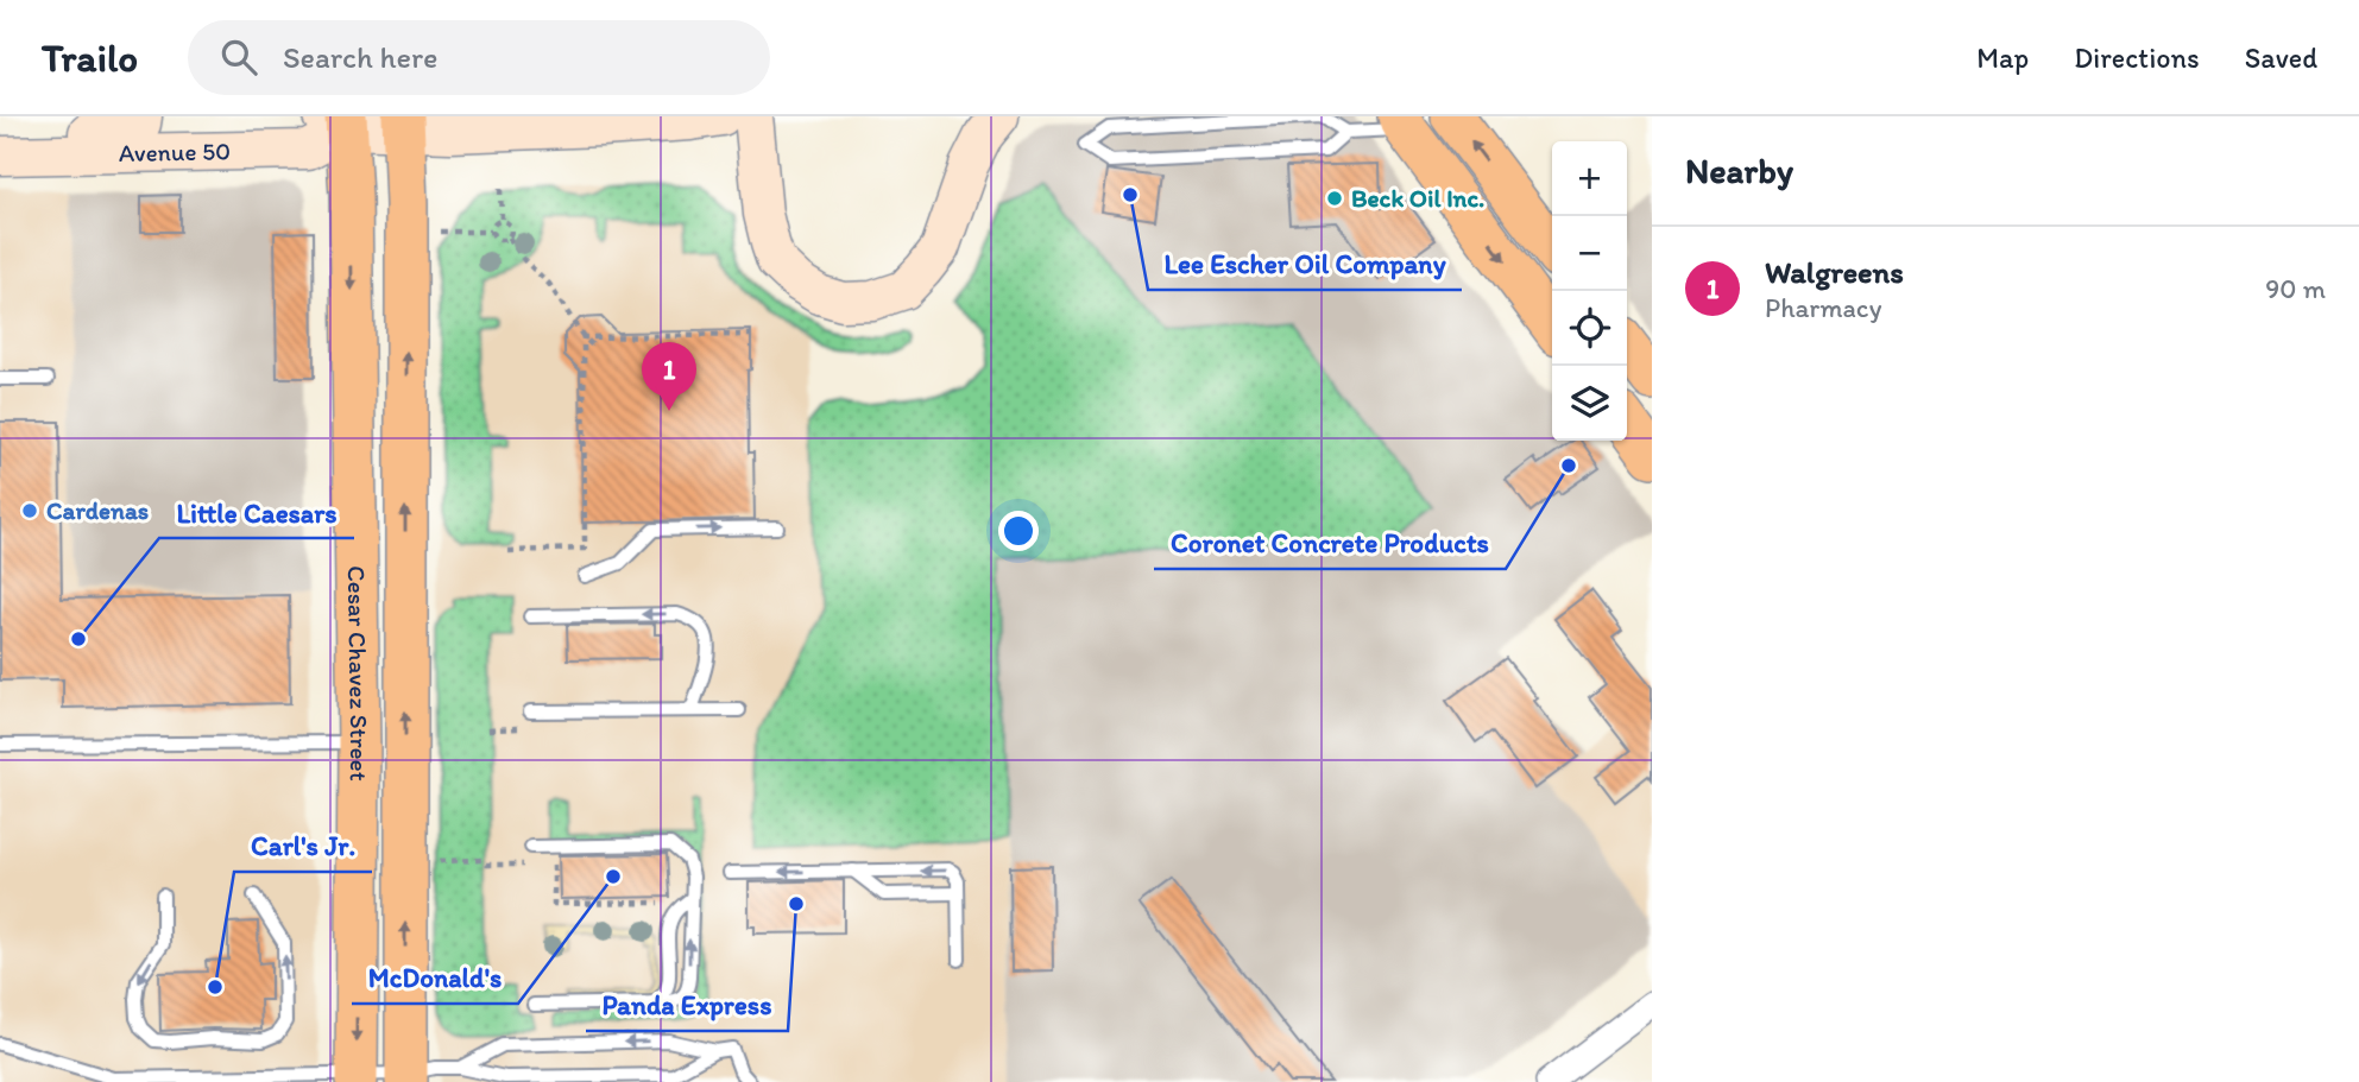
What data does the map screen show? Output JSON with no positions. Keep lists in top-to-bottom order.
{
  "streets": {
    "main road": ["Avenue 50", "Cesar Chavez Street"]
  },
  "crossings": [
    ["Avenue 50", "Cesar Chavez Street"]
  ],
  "places": [
    "Lee Escher Oil Company",
    "Beck Oil Inc.",
    "Coronet Concrete Products",
    "Cardenas",
    "Little Caesars",
    "McDonald's",
    "Panda Express",
    "Carl's Jr."
  ],
  "page": {
    "header": "Trailo",
    "search": "Search here",
    "nav": ["Map", "Directions", "Saved"],
    "heading": "Nearby",
    "map_buttons": ["+", "−"],
    "list": [
      {
        "mark": "1",
        "name": "Walgreens",
        "note": "Pharmacy",
        "value": "90 m"
      }
    ],
    "pins": "1"
  }
}
